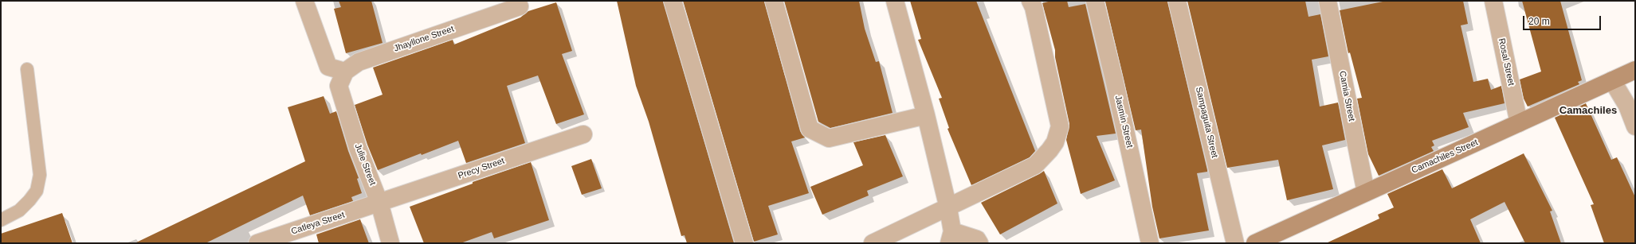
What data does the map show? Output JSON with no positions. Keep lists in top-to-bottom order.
{
  "streets": {
    "street": [
      "Jhayllone Street",
      "Rosal Street",
      "Camia Street",
      "Jasmin Street",
      "Sampaguita Street",
      "Camachiles Street",
      "Julie Street",
      "Precy Street",
      "Catleya Street"
    ]
  },
  "crossings": [
    ["Jhayllone Street", "Julie Street"],
    ["Rosal Street", "Camachiles Street"],
    ["Camia Street", "Camachiles Street"],
    ["Julie Street", "Precy Street"],
    ["Julie Street", "Catleya Street"],
    ["Precy Street", "Catleya Street"]
  ],
  "districts": ["Camachiles"],
  "scale_bar": "20 m"
}
